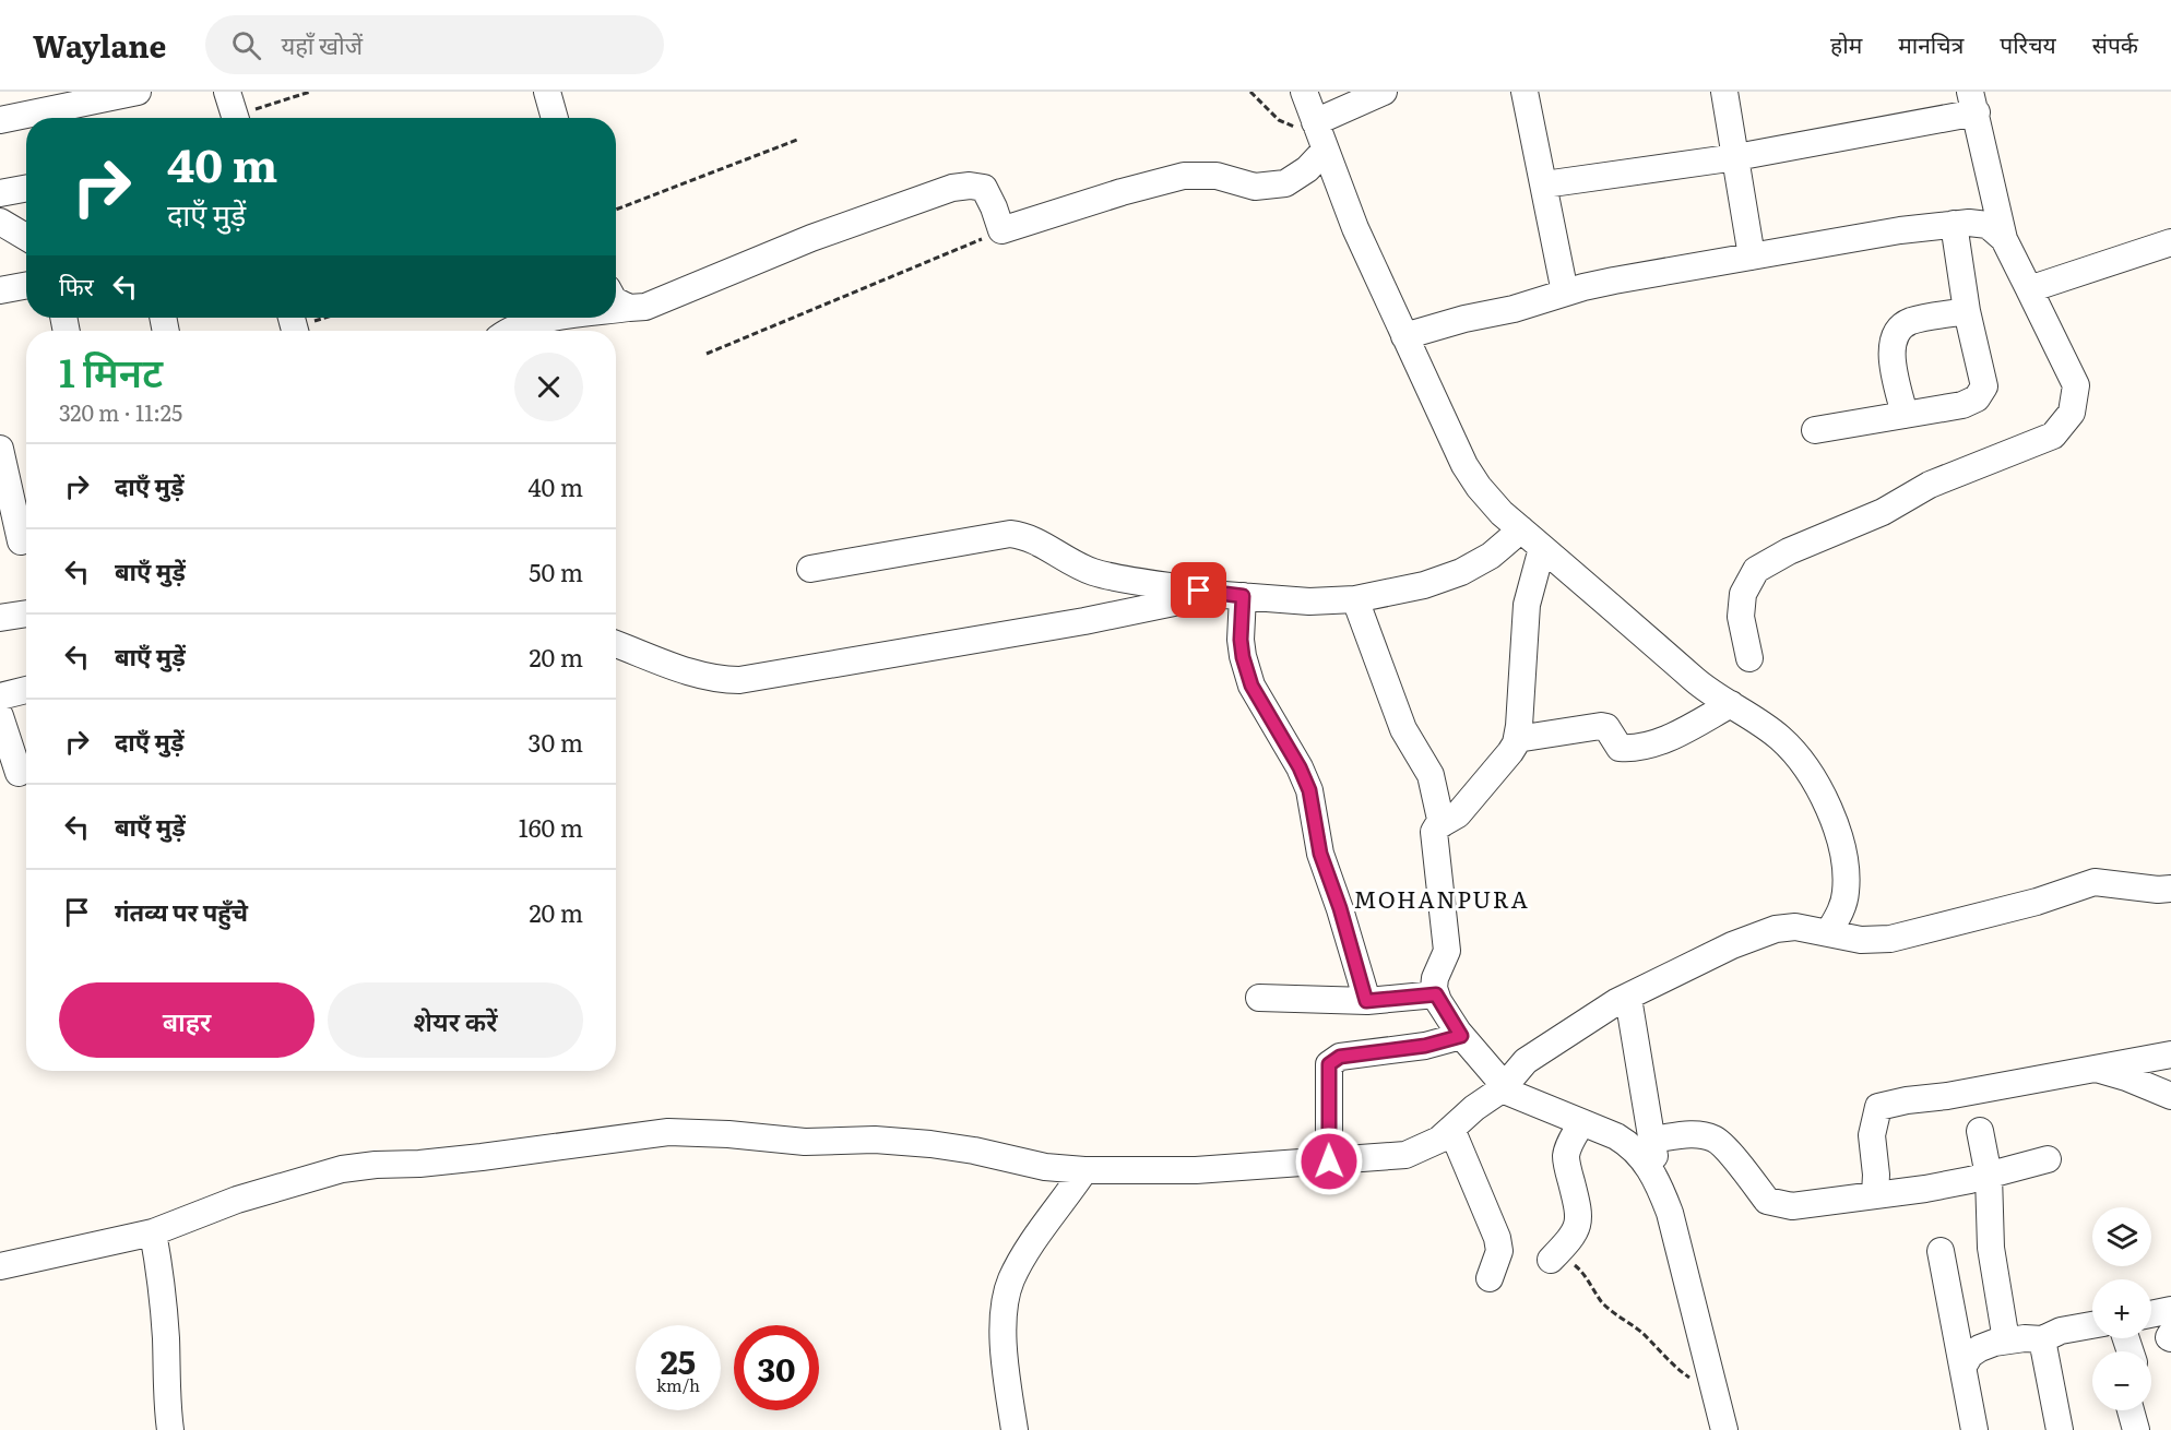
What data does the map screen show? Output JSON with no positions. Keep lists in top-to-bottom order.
{
  "districts": ["MOHANPURA"],
  "page": {
    "header": "Waylane",
    "search": "यहाँ खोजें",
    "nav": [
      "होम",
      "मानचित्र",
      "परिचय",
      "संपर्क"
    ],
    "turn": ["40 m", "दाएँ मुड़ें"],
    "then": "फिर",
    "heading": ["1 मिनट", "320 m · 11:25"],
    "list": [
      {
        "name": "दाएँ मुड़ें",
        "value": "40 m"
      },
      {
        "name": "बाएँ मुड़ें",
        "value": "50 m"
      },
      {
        "name": "बाएँ मुड़ें",
        "value": "20 m"
      },
      {
        "name": "दाएँ मुड़ें",
        "value": "30 m"
      },
      {
        "name": "बाएँ मुड़ें",
        "value": "160 m"
      },
      {
        "name": "गंतव्य पर पहुँचे",
        "value": "20 m"
      }
    ],
    "buttons": ["बाहर", "शेयर करें"],
    "map_buttons": ["+", "−"],
    "speed": "25 km/h",
    "limit": "30"
  }
}
